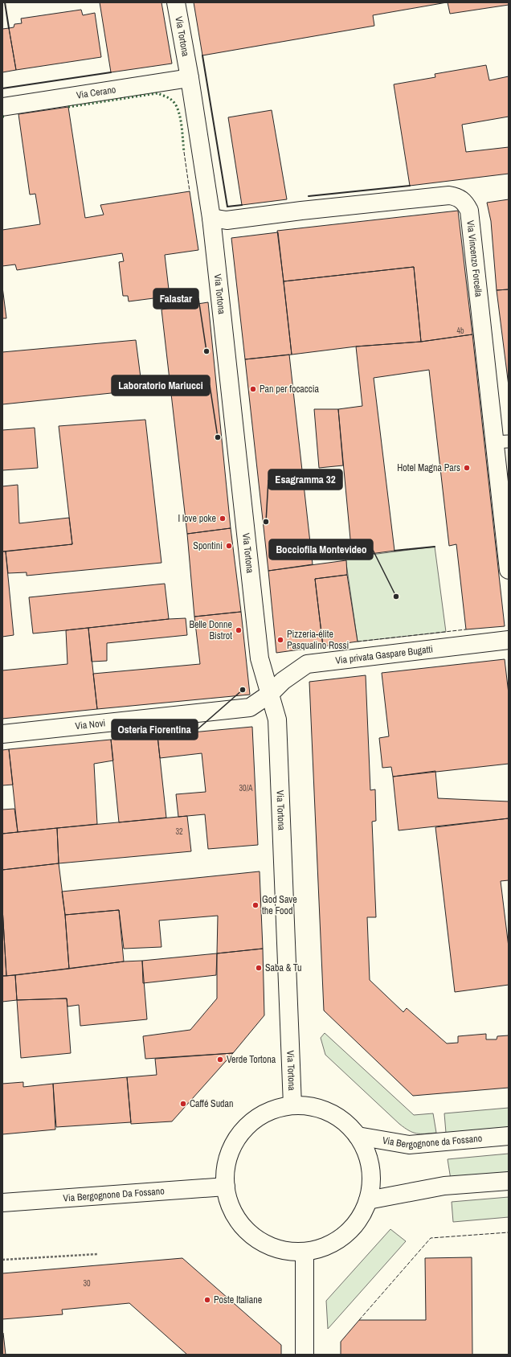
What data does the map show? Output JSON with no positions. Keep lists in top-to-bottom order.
{
  "streets": {
    "street": [
      "Via Tortona",
      "Via Cerano",
      "Via Vincenzo Forcella",
      "Via privata Gaspare Bugatti",
      "Via Novi",
      "Via Bergognone da Fossano",
      "Via Bergognone Da Fossano"
    ]
  },
  "crossings": [
    ["Via Tortona", "Via Cerano"],
    ["Via Tortona", "Via Vincenzo Forcella"],
    ["Via Tortona", "Via privata Gaspare Bugatti"],
    ["Via Tortona", "Via Novi"],
    ["Via privata Gaspare Bugatti", "Via Novi"]
  ],
  "places": [
    "Falastar",
    "Pan per focaccia",
    "Laboratorio Mariucci",
    "Hotel Magna Pars",
    "I love poke",
    "Esagramma 32",
    "Spontini",
    "Bocciofila Montevideo",
    "Belle Donne Bistrot",
    "Pizzeria-élite Pasqualino Rossi",
    "Osteria Fiorentina",
    "God Save the Food",
    "Saba & Tu",
    "Verde Tortona",
    "Caffé Sudan",
    "Poste Italiane"
  ],
  "house_numbers": [
    "4b",
    "30/A",
    "32",
    "30"
  ]
}
